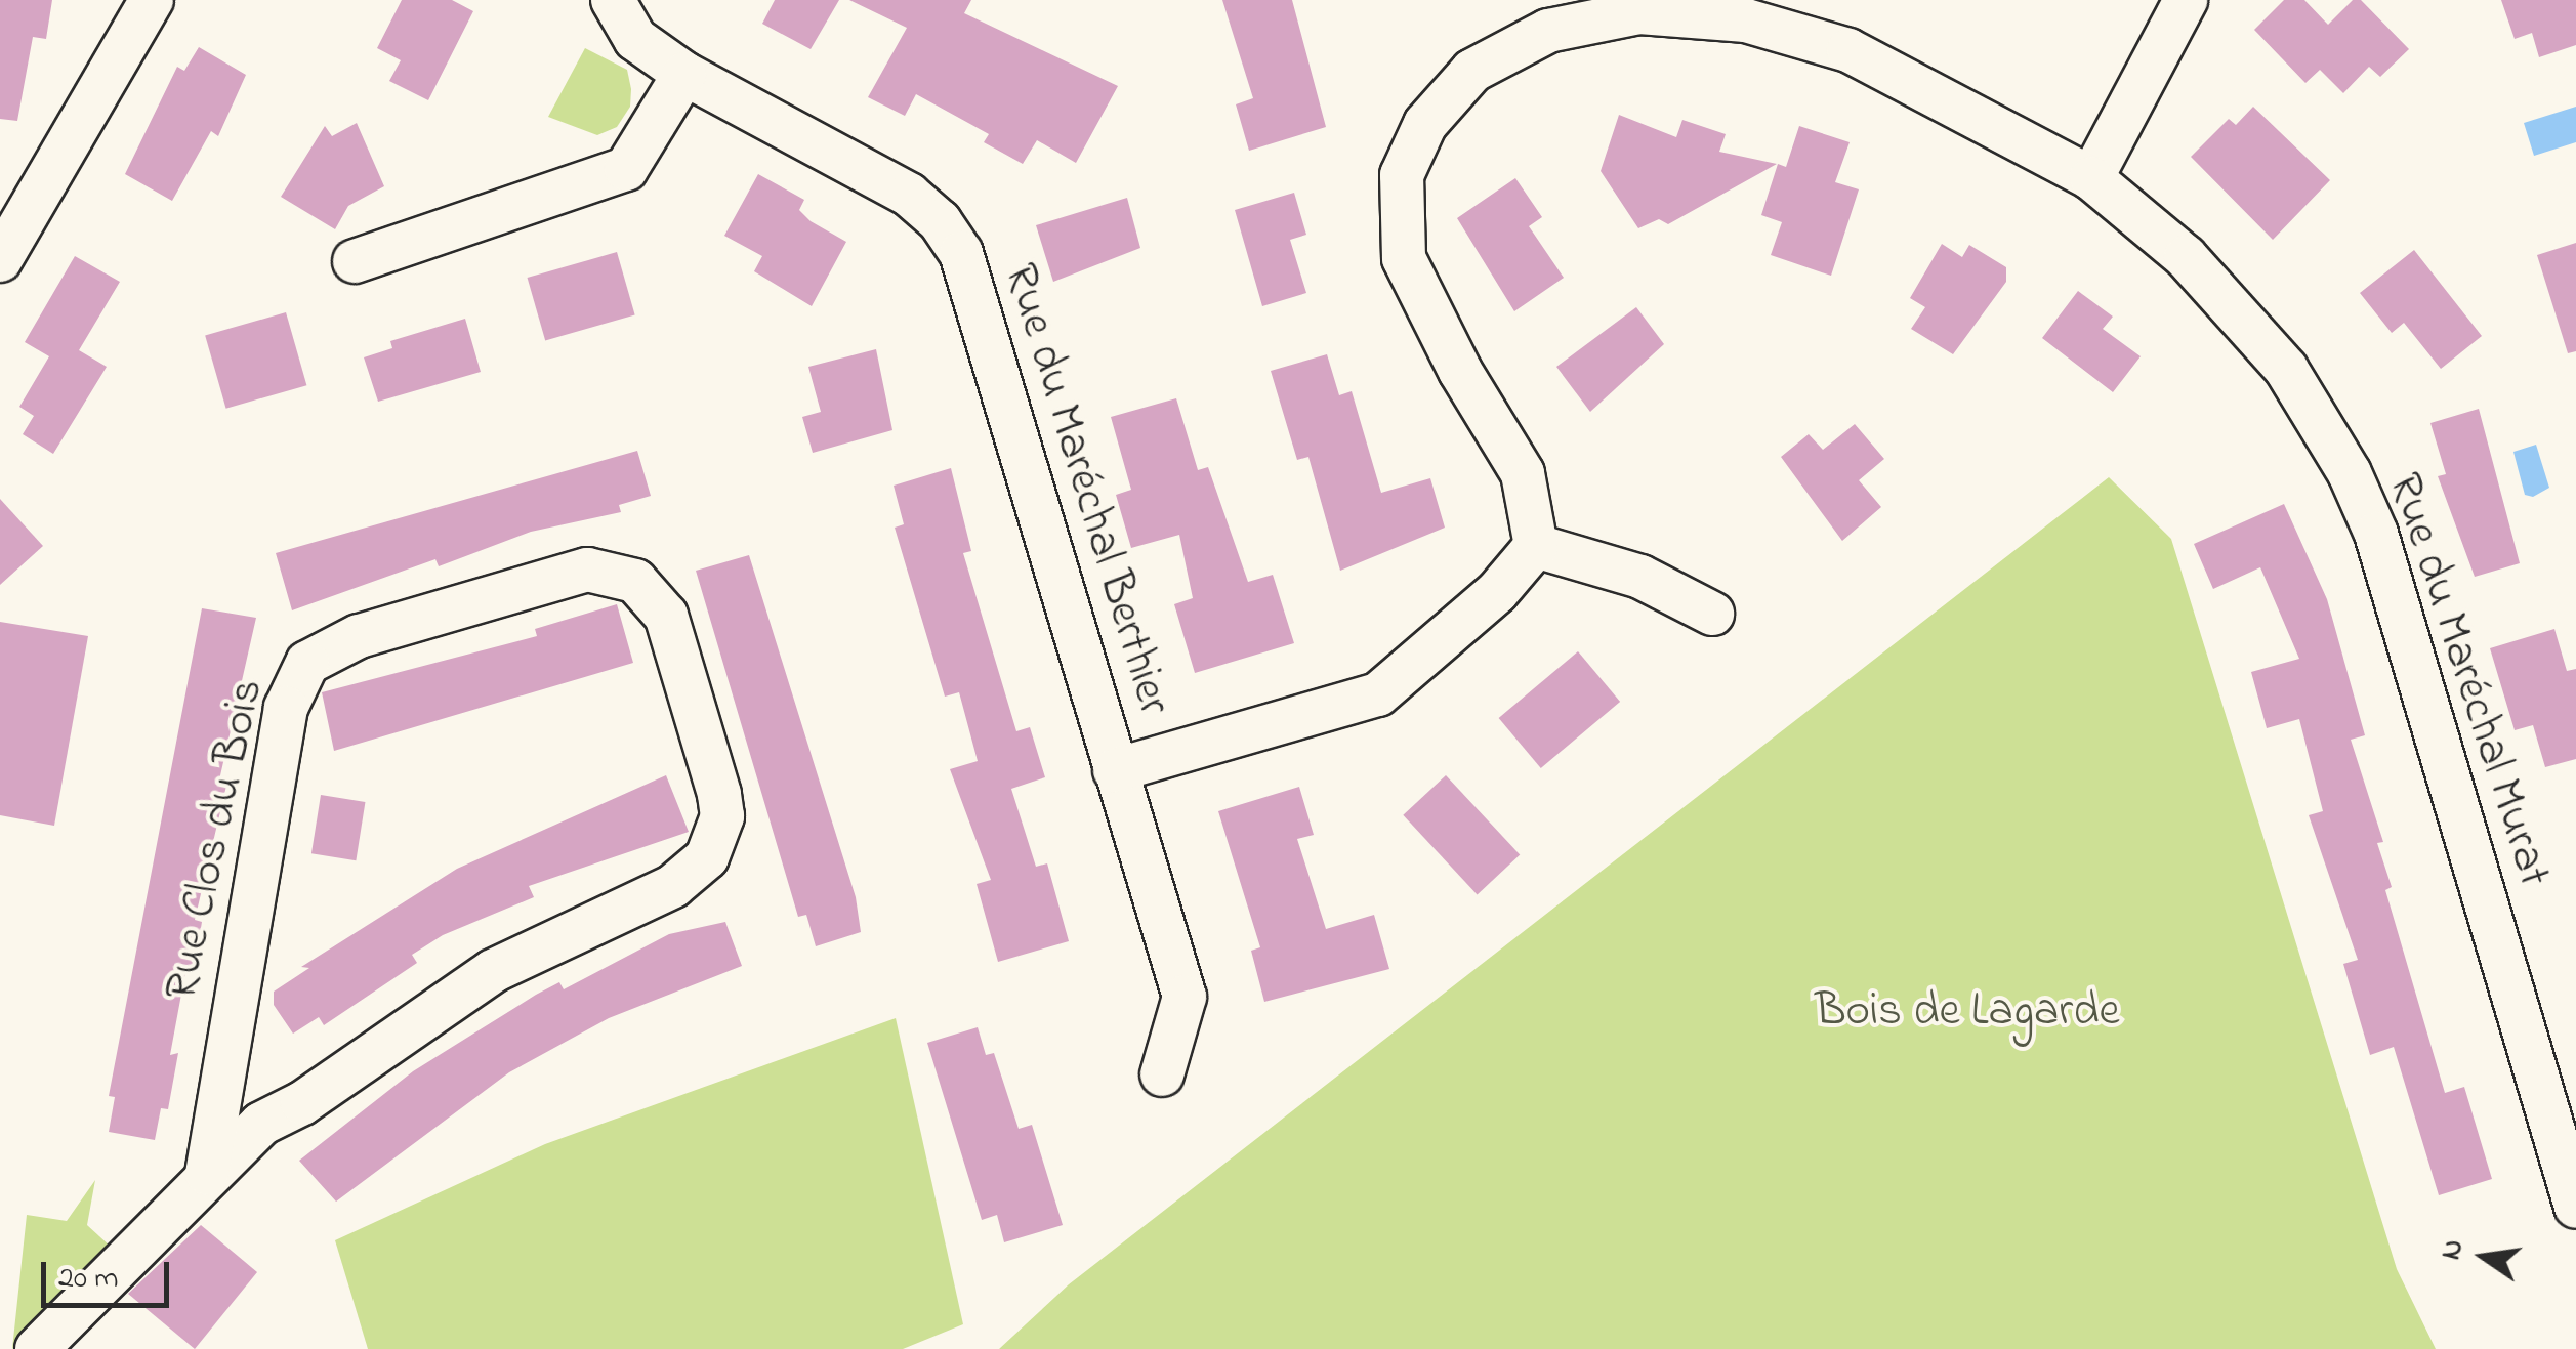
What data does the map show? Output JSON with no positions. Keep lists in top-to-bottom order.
{
  "streets": {
    "street": ["Rue du Maréchal Berthier", "Rue du Maréchal Murat", "Rue Clos du Bois"]
  },
  "parks": ["Bois de Lagarde"],
  "scale_bar": "20 m",
  "north": "left"
}
